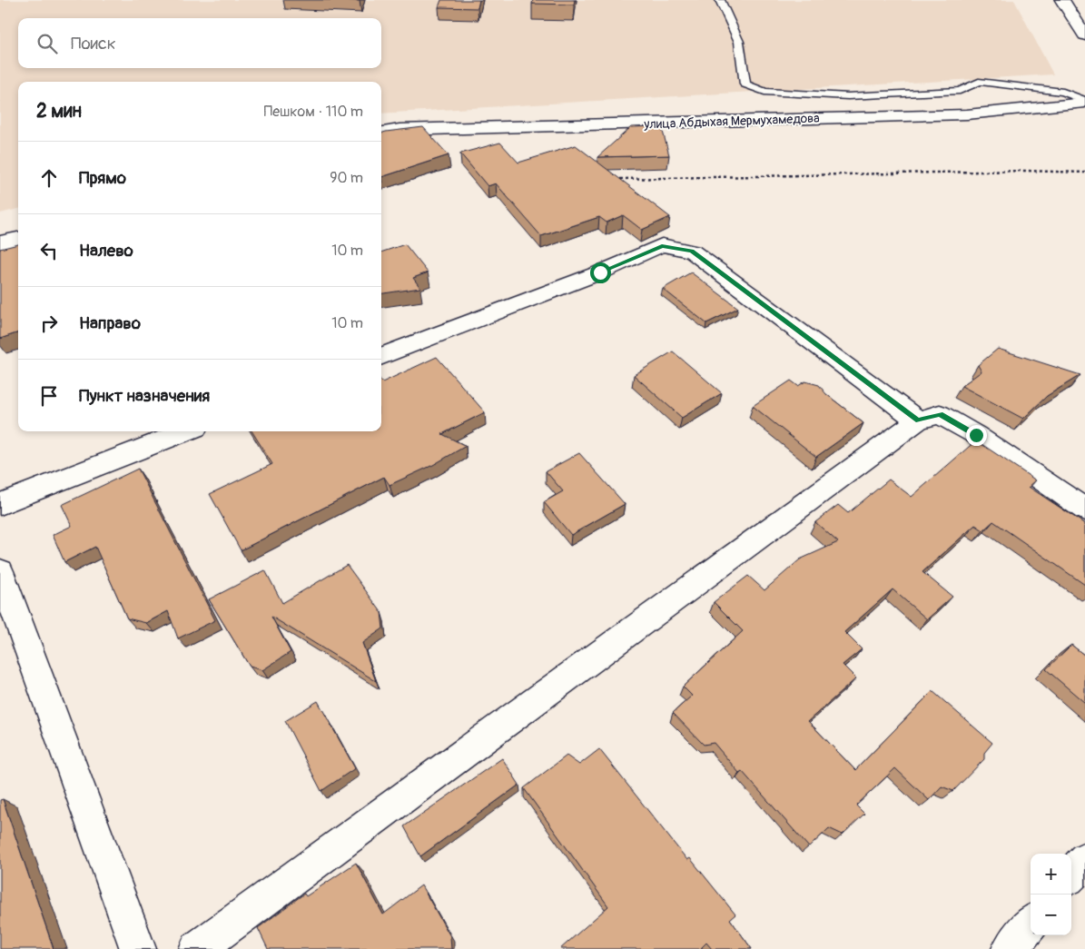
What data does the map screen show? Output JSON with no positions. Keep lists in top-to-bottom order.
{
  "streets": {
    "street": ["улица Абдыхая Мермухамедова"]
  },
  "page": {
    "search": "Поиск",
    "heading": ["2 мин", "Пешком · 110 m"],
    "list": [
      ["Прямо", "90 m"],
      ["Налево", "10 m"],
      ["Направо", "10 m"],
      "Пункт назначения"
    ],
    "map_buttons": ["+", "−"]
  }
}
